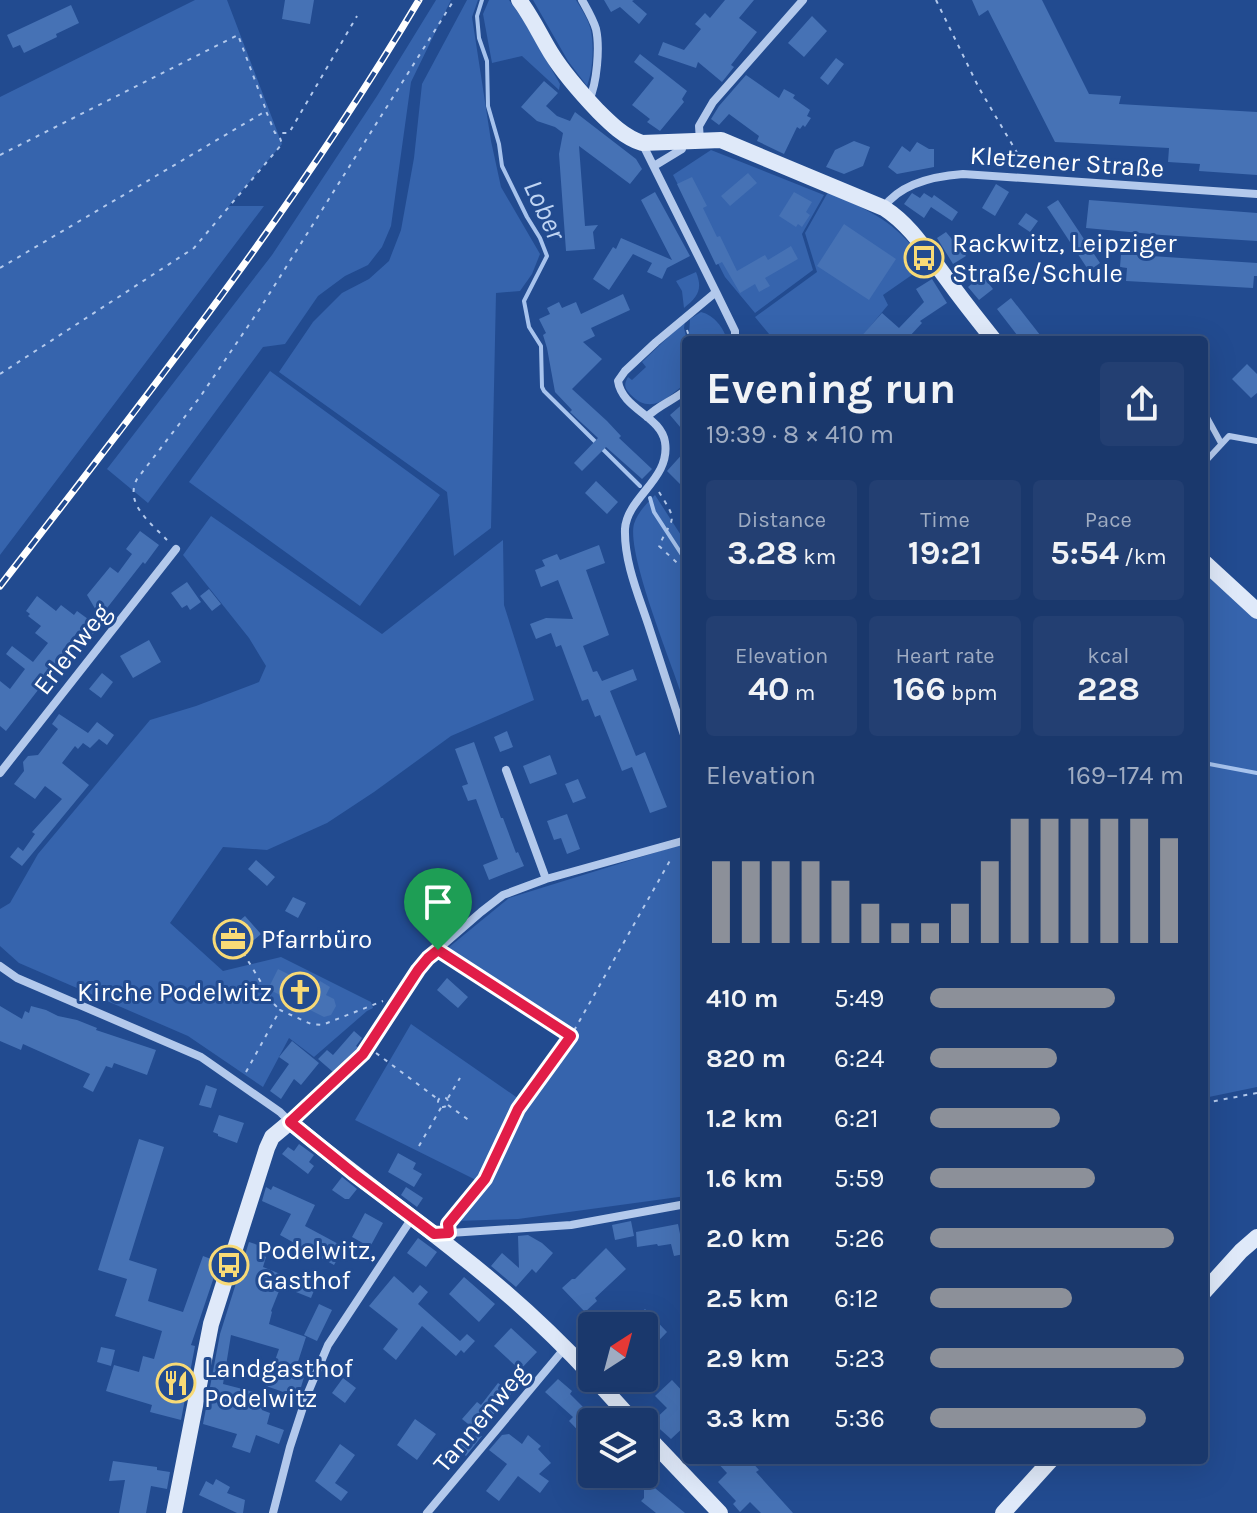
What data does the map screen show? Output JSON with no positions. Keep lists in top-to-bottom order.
{
  "streets": {
    "street": ["Kletzener Straße", "Erlenweg", "Tannenweg"]
  },
  "water": ["Lober"],
  "places": {
    "bus stop": ["Rackwitz, Leipziger Straße/Schule", "Podelwitz, Gasthof"],
    "office": ["Pfarrbüro"],
    "church": ["Kirche Podelwitz"],
    "restaurant": ["Landgasthof Podelwitz"]
  },
  "north": "top right",
  "page": {
    "heading": ["Evening run", "19:39 · 8 × 410 m"],
    "stats": [
      ["Distance", "3.28 km"],
      ["Time", "19:21"],
      ["Pace", "5:54 /km"],
      ["Elevation", "40 m"],
      ["Heart rate", "166 bpm"],
      ["kcal", "228"]
    ],
    "chart": ["Elevation", "169–174 m"],
    "list": [
      {
        "name": "410 m",
        "note": "5:49"
      },
      {
        "name": "820 m",
        "note": "6:24"
      },
      {
        "name": "1.2 km",
        "note": "6:21"
      },
      {
        "name": "1.6 km",
        "note": "5:59"
      },
      {
        "name": "2.0 km",
        "note": "5:26"
      },
      {
        "name": "2.5 km",
        "note": "6:12"
      },
      {
        "name": "2.9 km",
        "note": "5:23"
      },
      {
        "name": "3.3 km",
        "note": "5:36"
      }
    ]
  }
}
